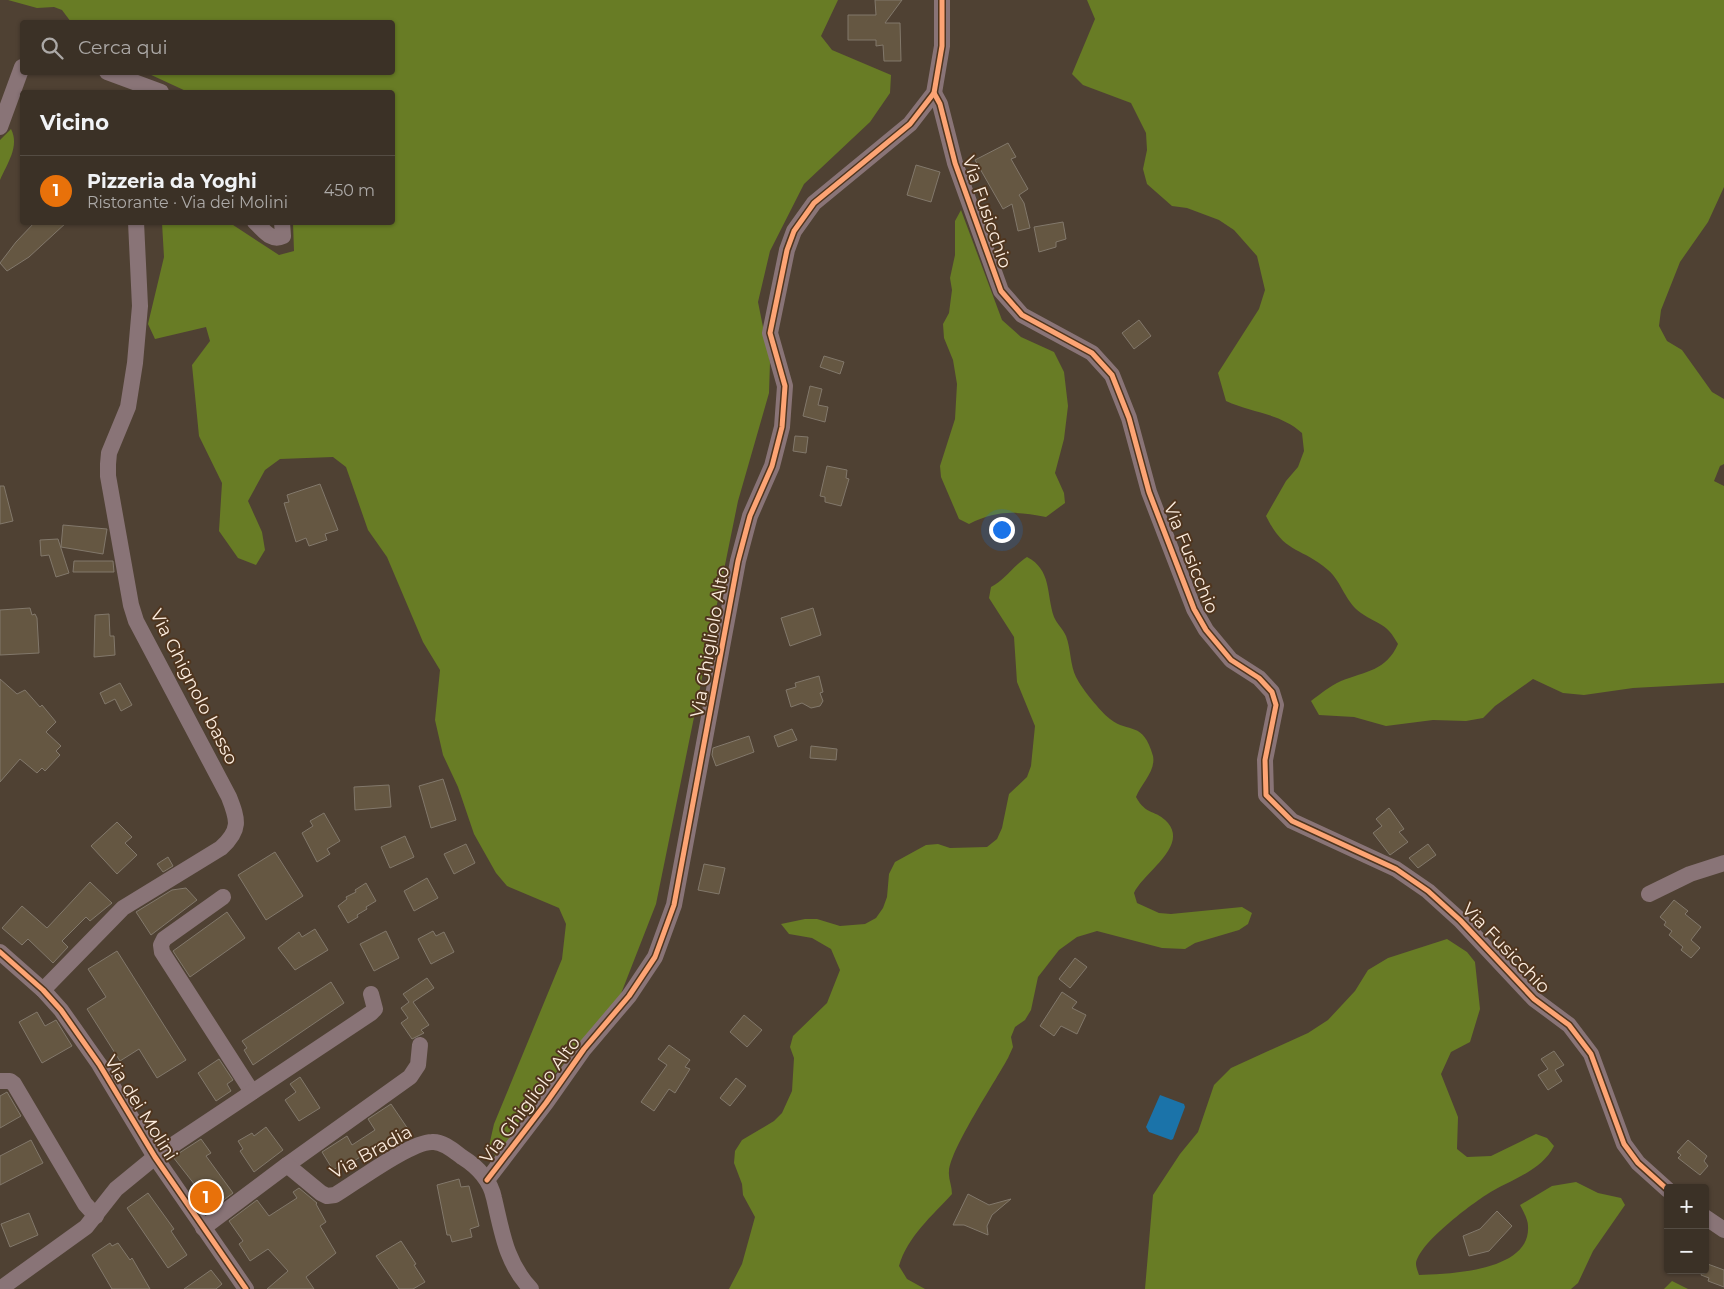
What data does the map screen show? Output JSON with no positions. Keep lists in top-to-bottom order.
{
  "streets": {
    "street": [
      "Via Fusicchio",
      "Via Ghigliolo Alto",
      "Via Ghignolo basso",
      "Via dei Molini",
      "Via Bradia"
    ]
  },
  "crossings": [
    ["Via Fusicchio", "Via Ghigliolo Alto"],
    ["Via Ghigliolo Alto", "Via Bradia"],
    ["Via Ghignolo basso", "Via dei Molini"]
  ],
  "page": {
    "search": "Cerca qui",
    "heading": "Vicino",
    "list": [
      {
        "mark": "1",
        "name": "Pizzeria da Yoghi",
        "note": "Ristorante · Via dei Molini",
        "value": "450 m"
      }
    ],
    "pins": "1",
    "map_buttons": ["+", "−"]
  }
}
